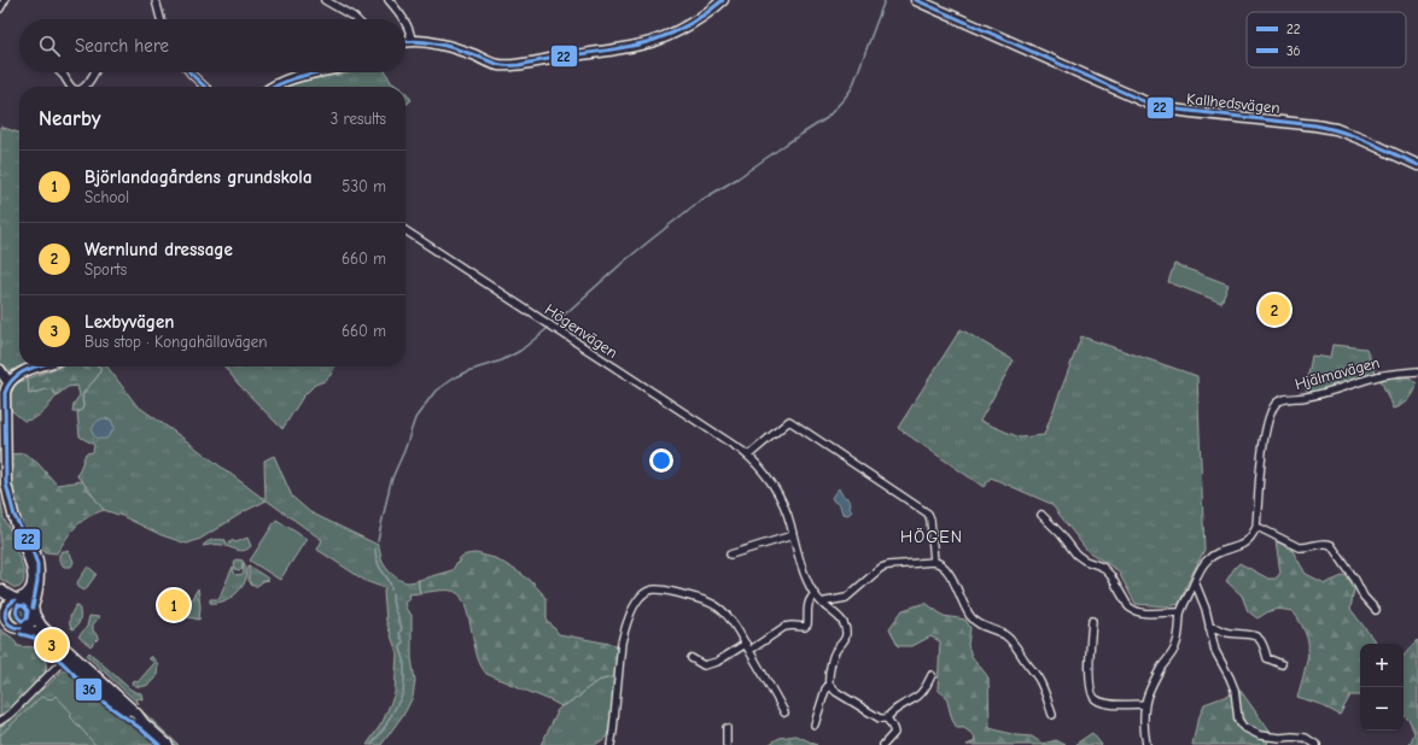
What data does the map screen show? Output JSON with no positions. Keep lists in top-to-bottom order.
{
  "streets": {
    "street": ["Kallhedsvägen", "Högenvägen", "Hjälmavägen"]
  },
  "districts": ["HÖGEN"],
  "lines": ["transit line 22", "transit line 36"],
  "legend": ["22", "36"],
  "page": {
    "search": "Search here",
    "heading": ["Nearby", "3 results"],
    "list": [
      {
        "mark": "1",
        "name": "Björlandagårdens grundskola",
        "note": "School",
        "value": "530 m"
      },
      {
        "mark": "2",
        "name": "Wernlund dressage",
        "note": "Sports",
        "value": "660 m"
      },
      {
        "mark": "3",
        "name": "Lexbyvägen",
        "note": "Bus stop · Kongahällavägen",
        "value": "660 m"
      }
    ],
    "pins": ["2", "1", "3"],
    "map_buttons": ["+", "−"]
  }
}
